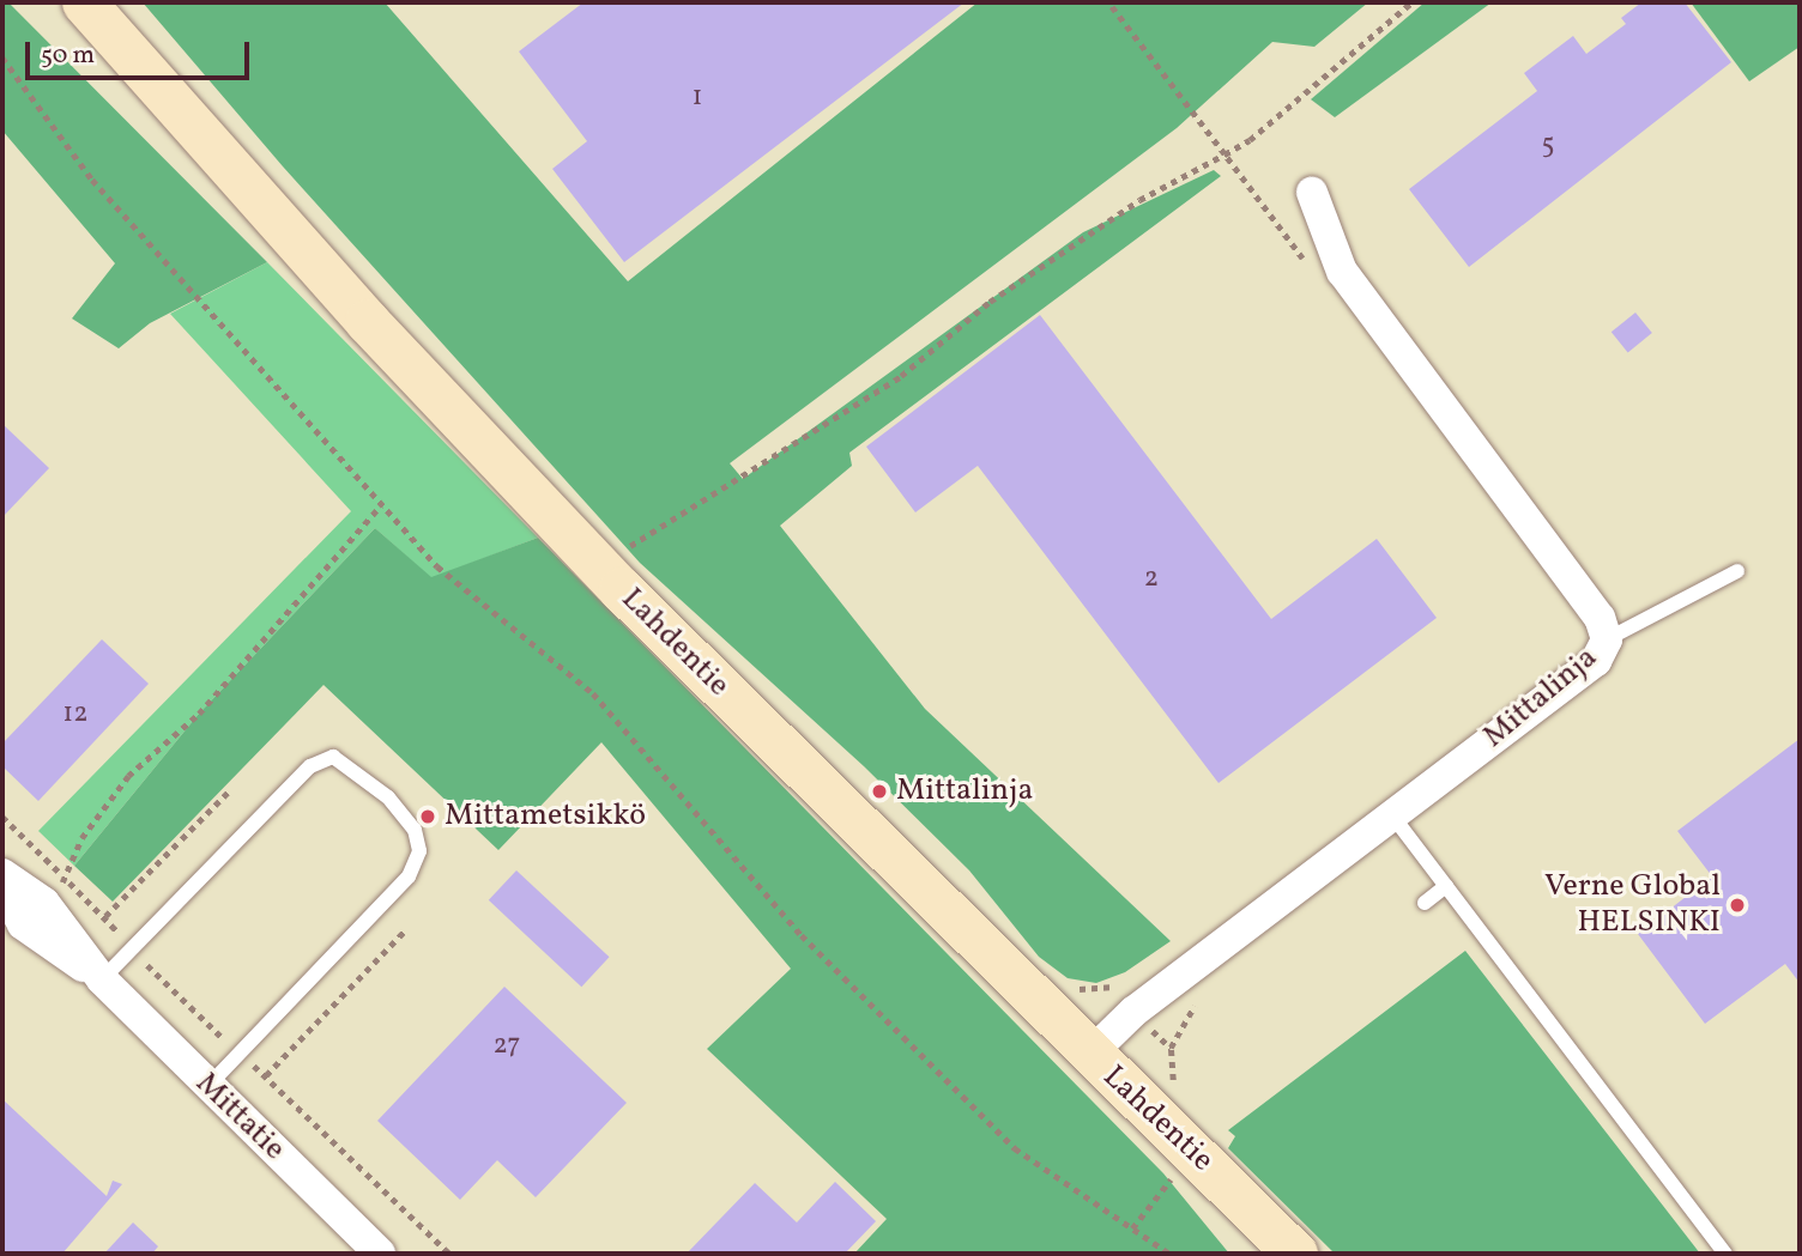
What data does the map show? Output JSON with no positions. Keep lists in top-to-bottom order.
{
  "streets": {
    "main road": ["Lahdentie"],
    "street": ["Mittalinja", "Mittatie"]
  },
  "crossings": [
    ["Lahdentie", "Mittalinja"]
  ],
  "places": ["Mittalinja", "Mittametsikkö", "Verne Global HELSINKI"],
  "house_numbers": [
    "1",
    "5",
    "2",
    "12",
    "27"
  ],
  "scale_bar": "50 m"
}
